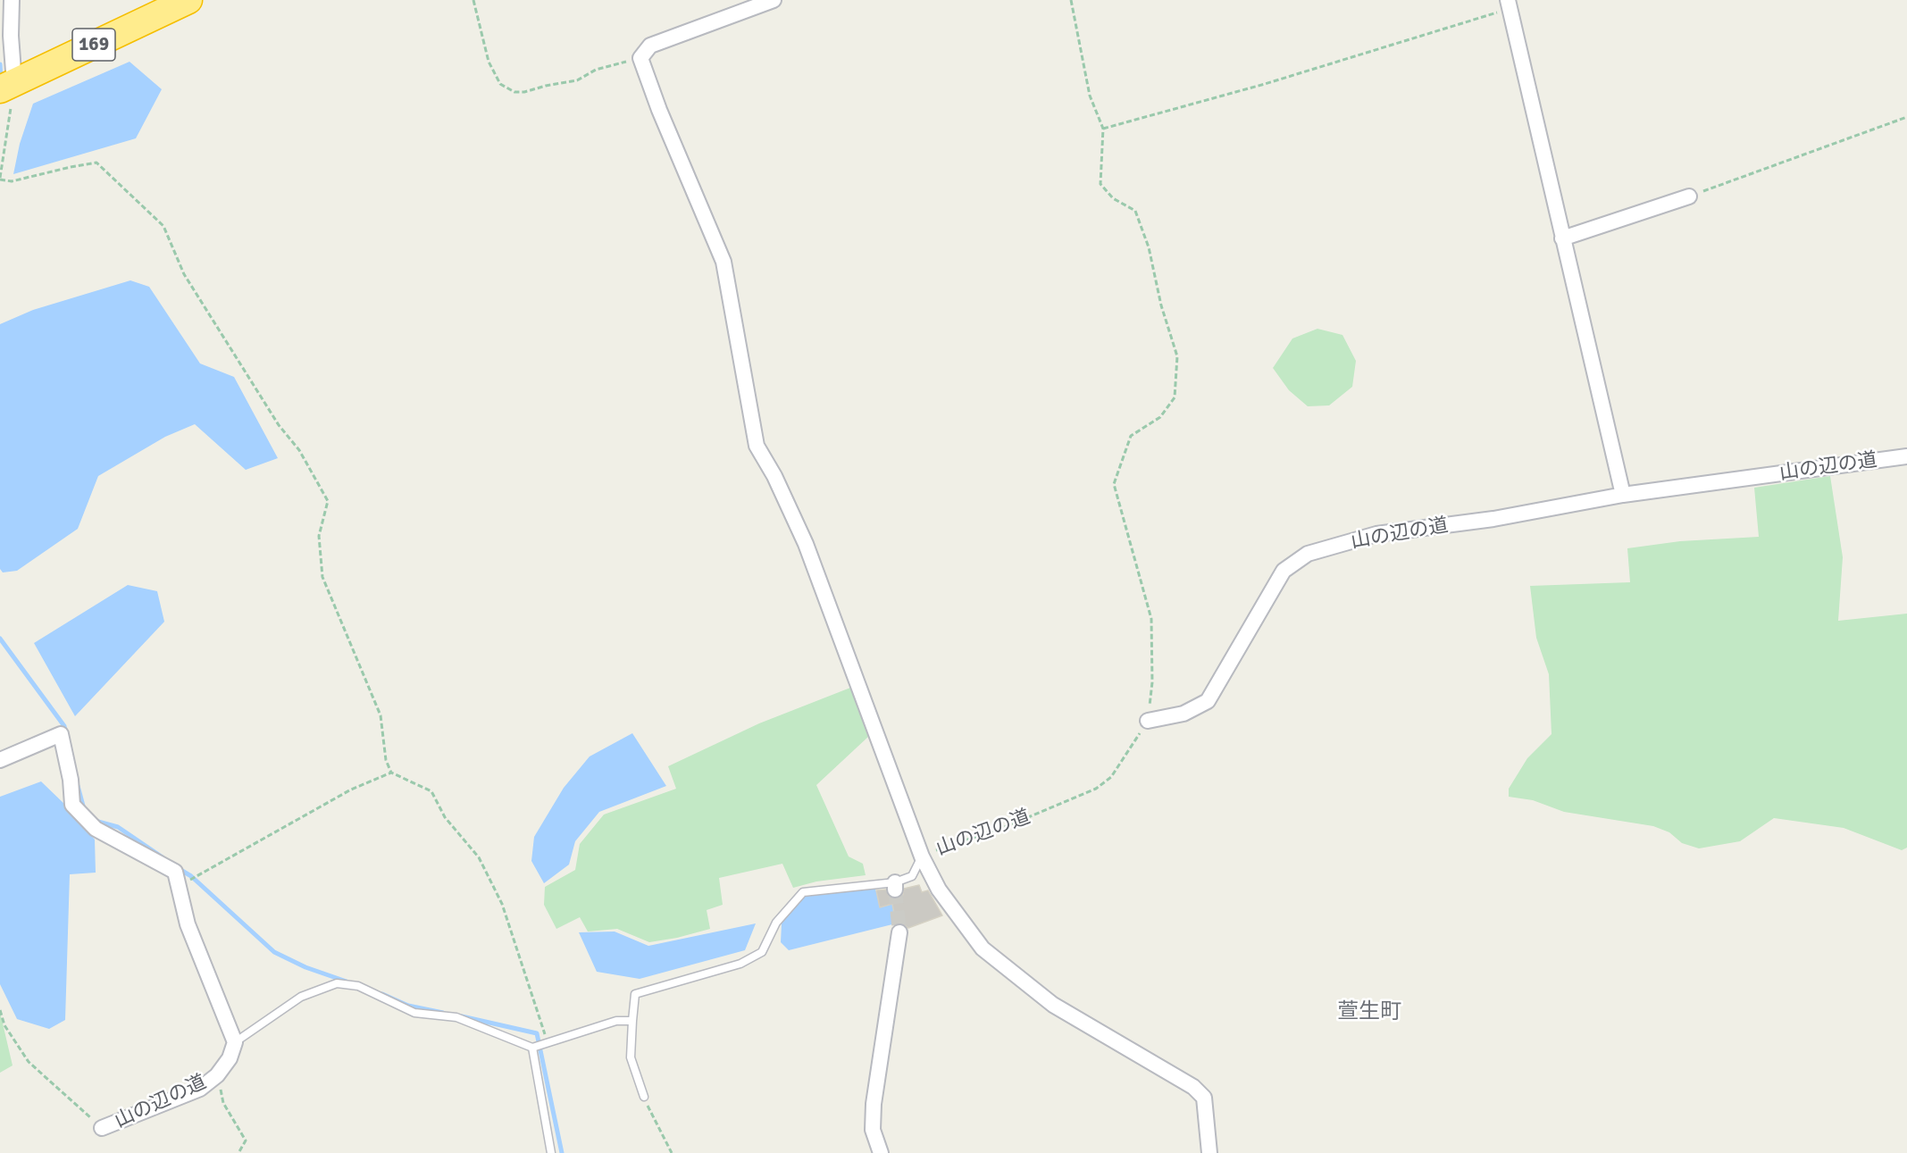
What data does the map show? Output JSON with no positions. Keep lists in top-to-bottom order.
{
  "streets": {
    "highway": ["169"],
    "street": ["山の辺の道"]
  },
  "districts": ["萱生町"]
}
